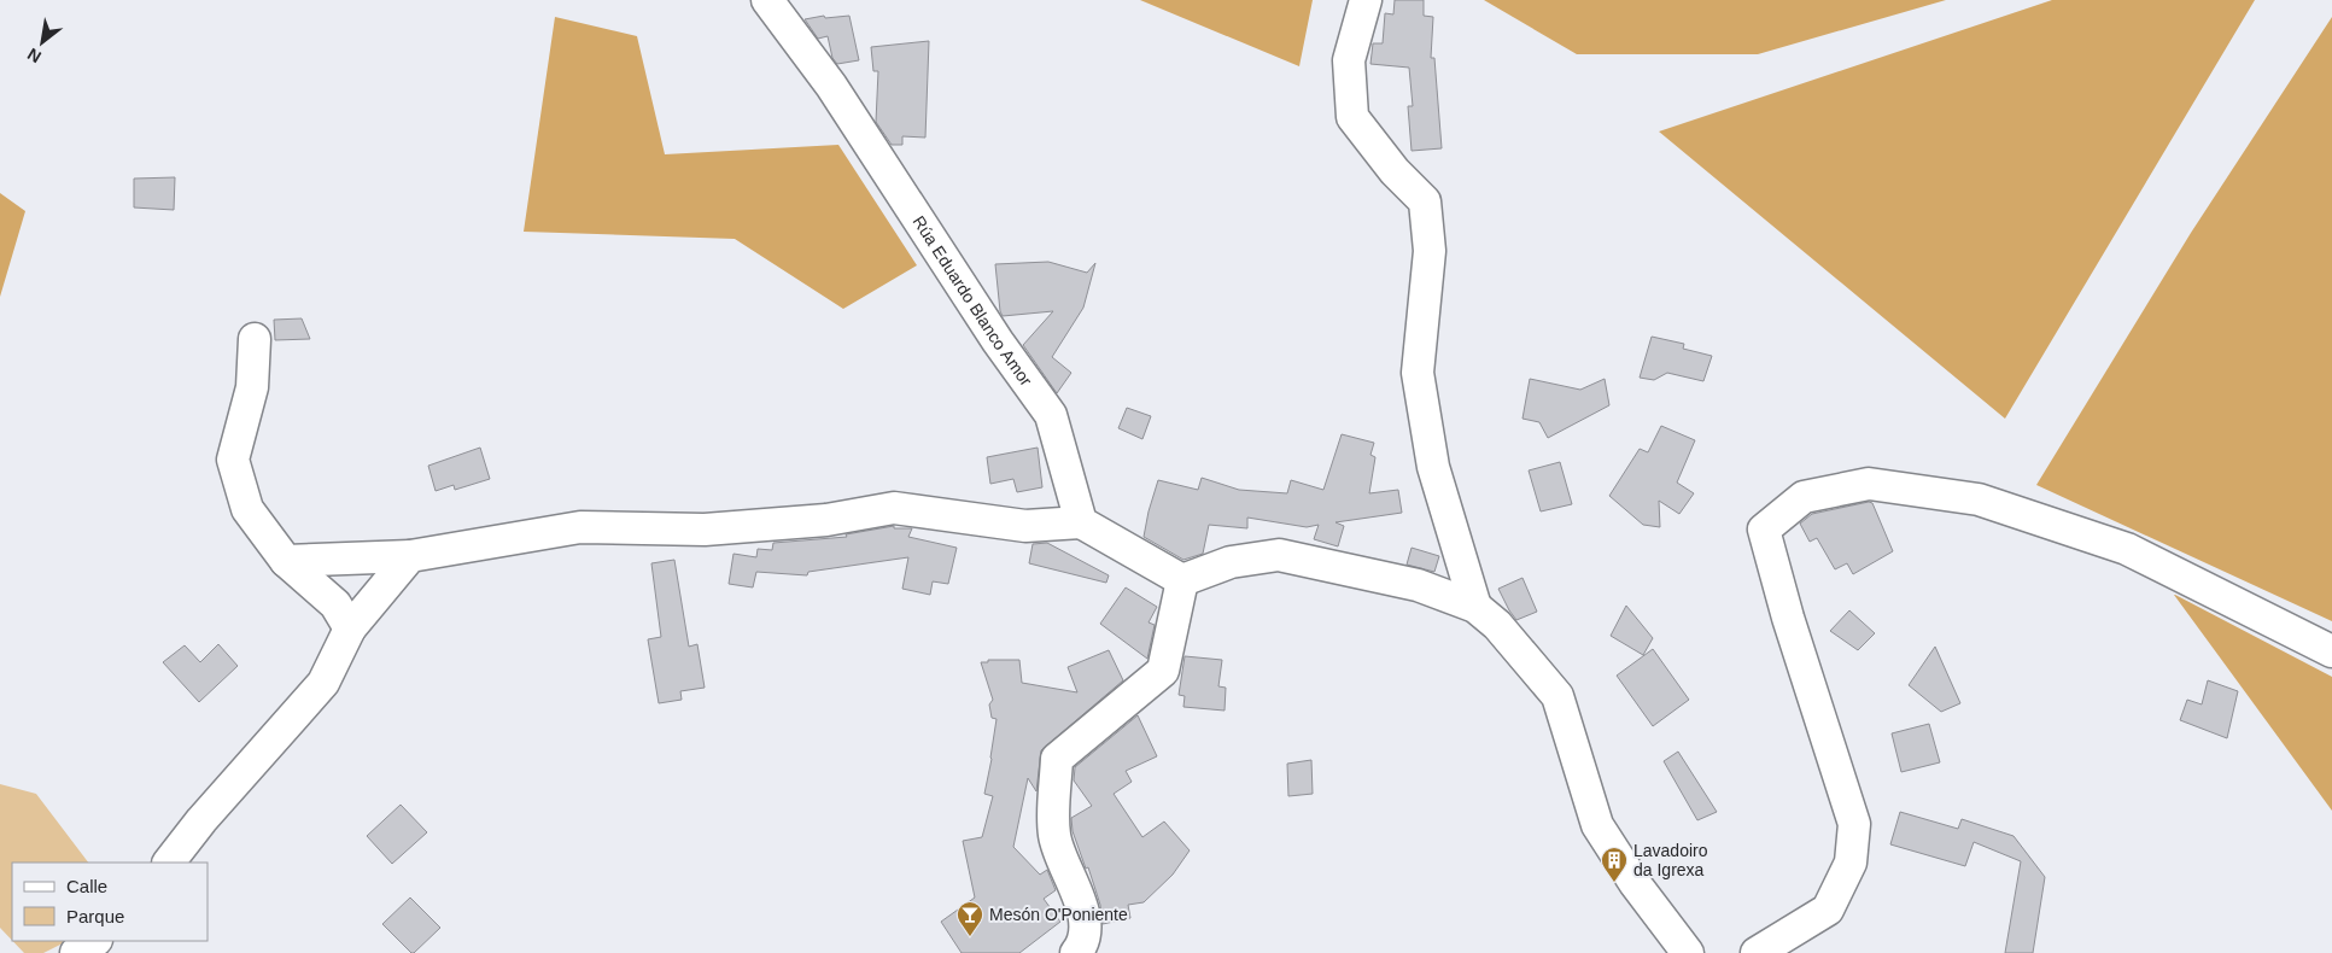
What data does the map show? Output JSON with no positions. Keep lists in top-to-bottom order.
{
  "streets": {
    "street": ["Rúa Eduardo Blanco Amor"]
  },
  "places": {
    "building": ["Lavadoiro da Igrexa"],
    "bar": ["Mesón O'Poniente"]
  },
  "legend": ["Calle", "Parque"],
  "north": "bottom left"
}
